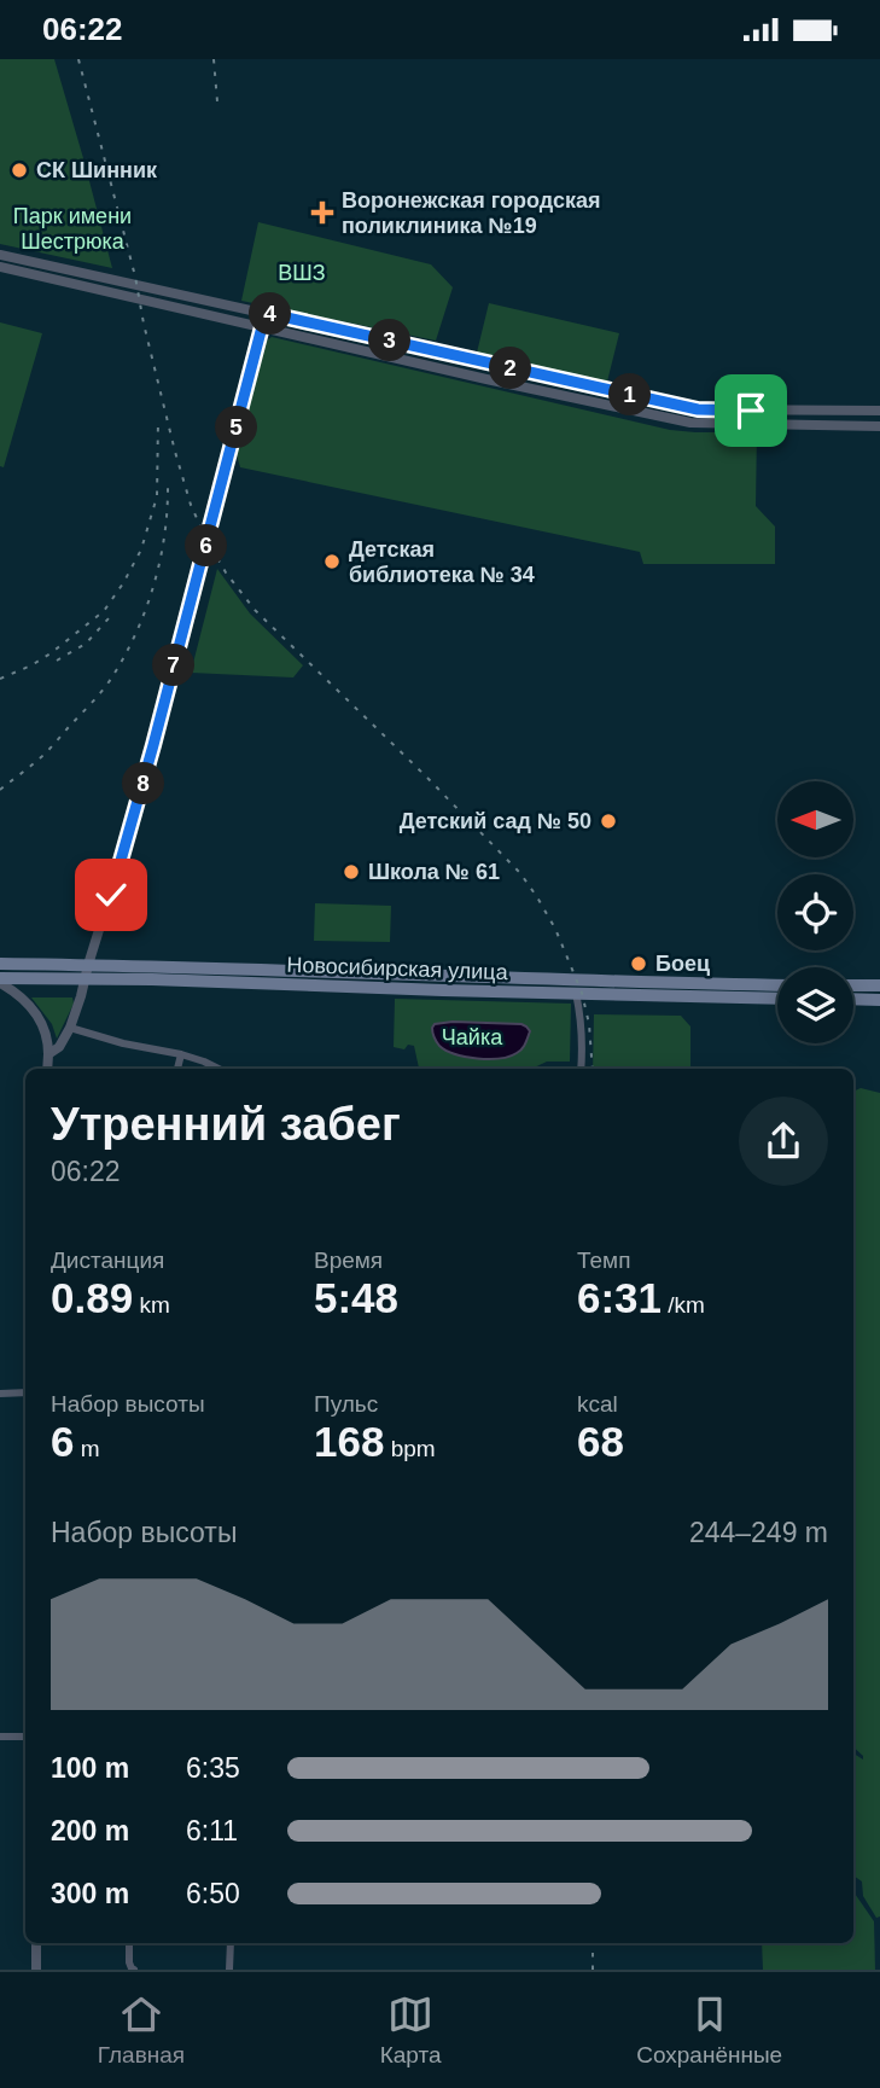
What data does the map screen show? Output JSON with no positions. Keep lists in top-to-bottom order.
{
  "streets": {
    "main road": ["Новосибирская улица"]
  },
  "parks": ["Парк имени Шестрюка", "ВШЗ", "Чайка"],
  "places": {
    "other": [
      "СК Шинник",
      "Детская библиотека № 34",
      "Детский сад № 50",
      "Школа № 61",
      "Боец"
    ],
    "health": ["Воронежская городская поликлиника №19"]
  },
  "north": "left",
  "page": {
    "status": "06:22",
    "pins": [
      "4",
      "3",
      "2",
      "1",
      "5",
      "6",
      "7",
      "8"
    ],
    "heading": ["Утренний забег", "06:22"],
    "stats": [
      ["Дистанция", "0.89 km"],
      ["Время", "5:48"],
      ["Темп", "6:31 /km"],
      ["Набор высоты", "6 m"],
      ["Пульс", "168 bpm"],
      ["kcal", "68"]
    ],
    "chart": ["Набор высоты", "244–249 m"],
    "list": [
      {
        "name": "100 m",
        "note": "6:35"
      },
      {
        "name": "200 m",
        "note": "6:11"
      },
      {
        "name": "300 m",
        "note": "6:50"
      }
    ],
    "tabs": ["Главная", "Карта", "Сохранённые"]
  }
}
